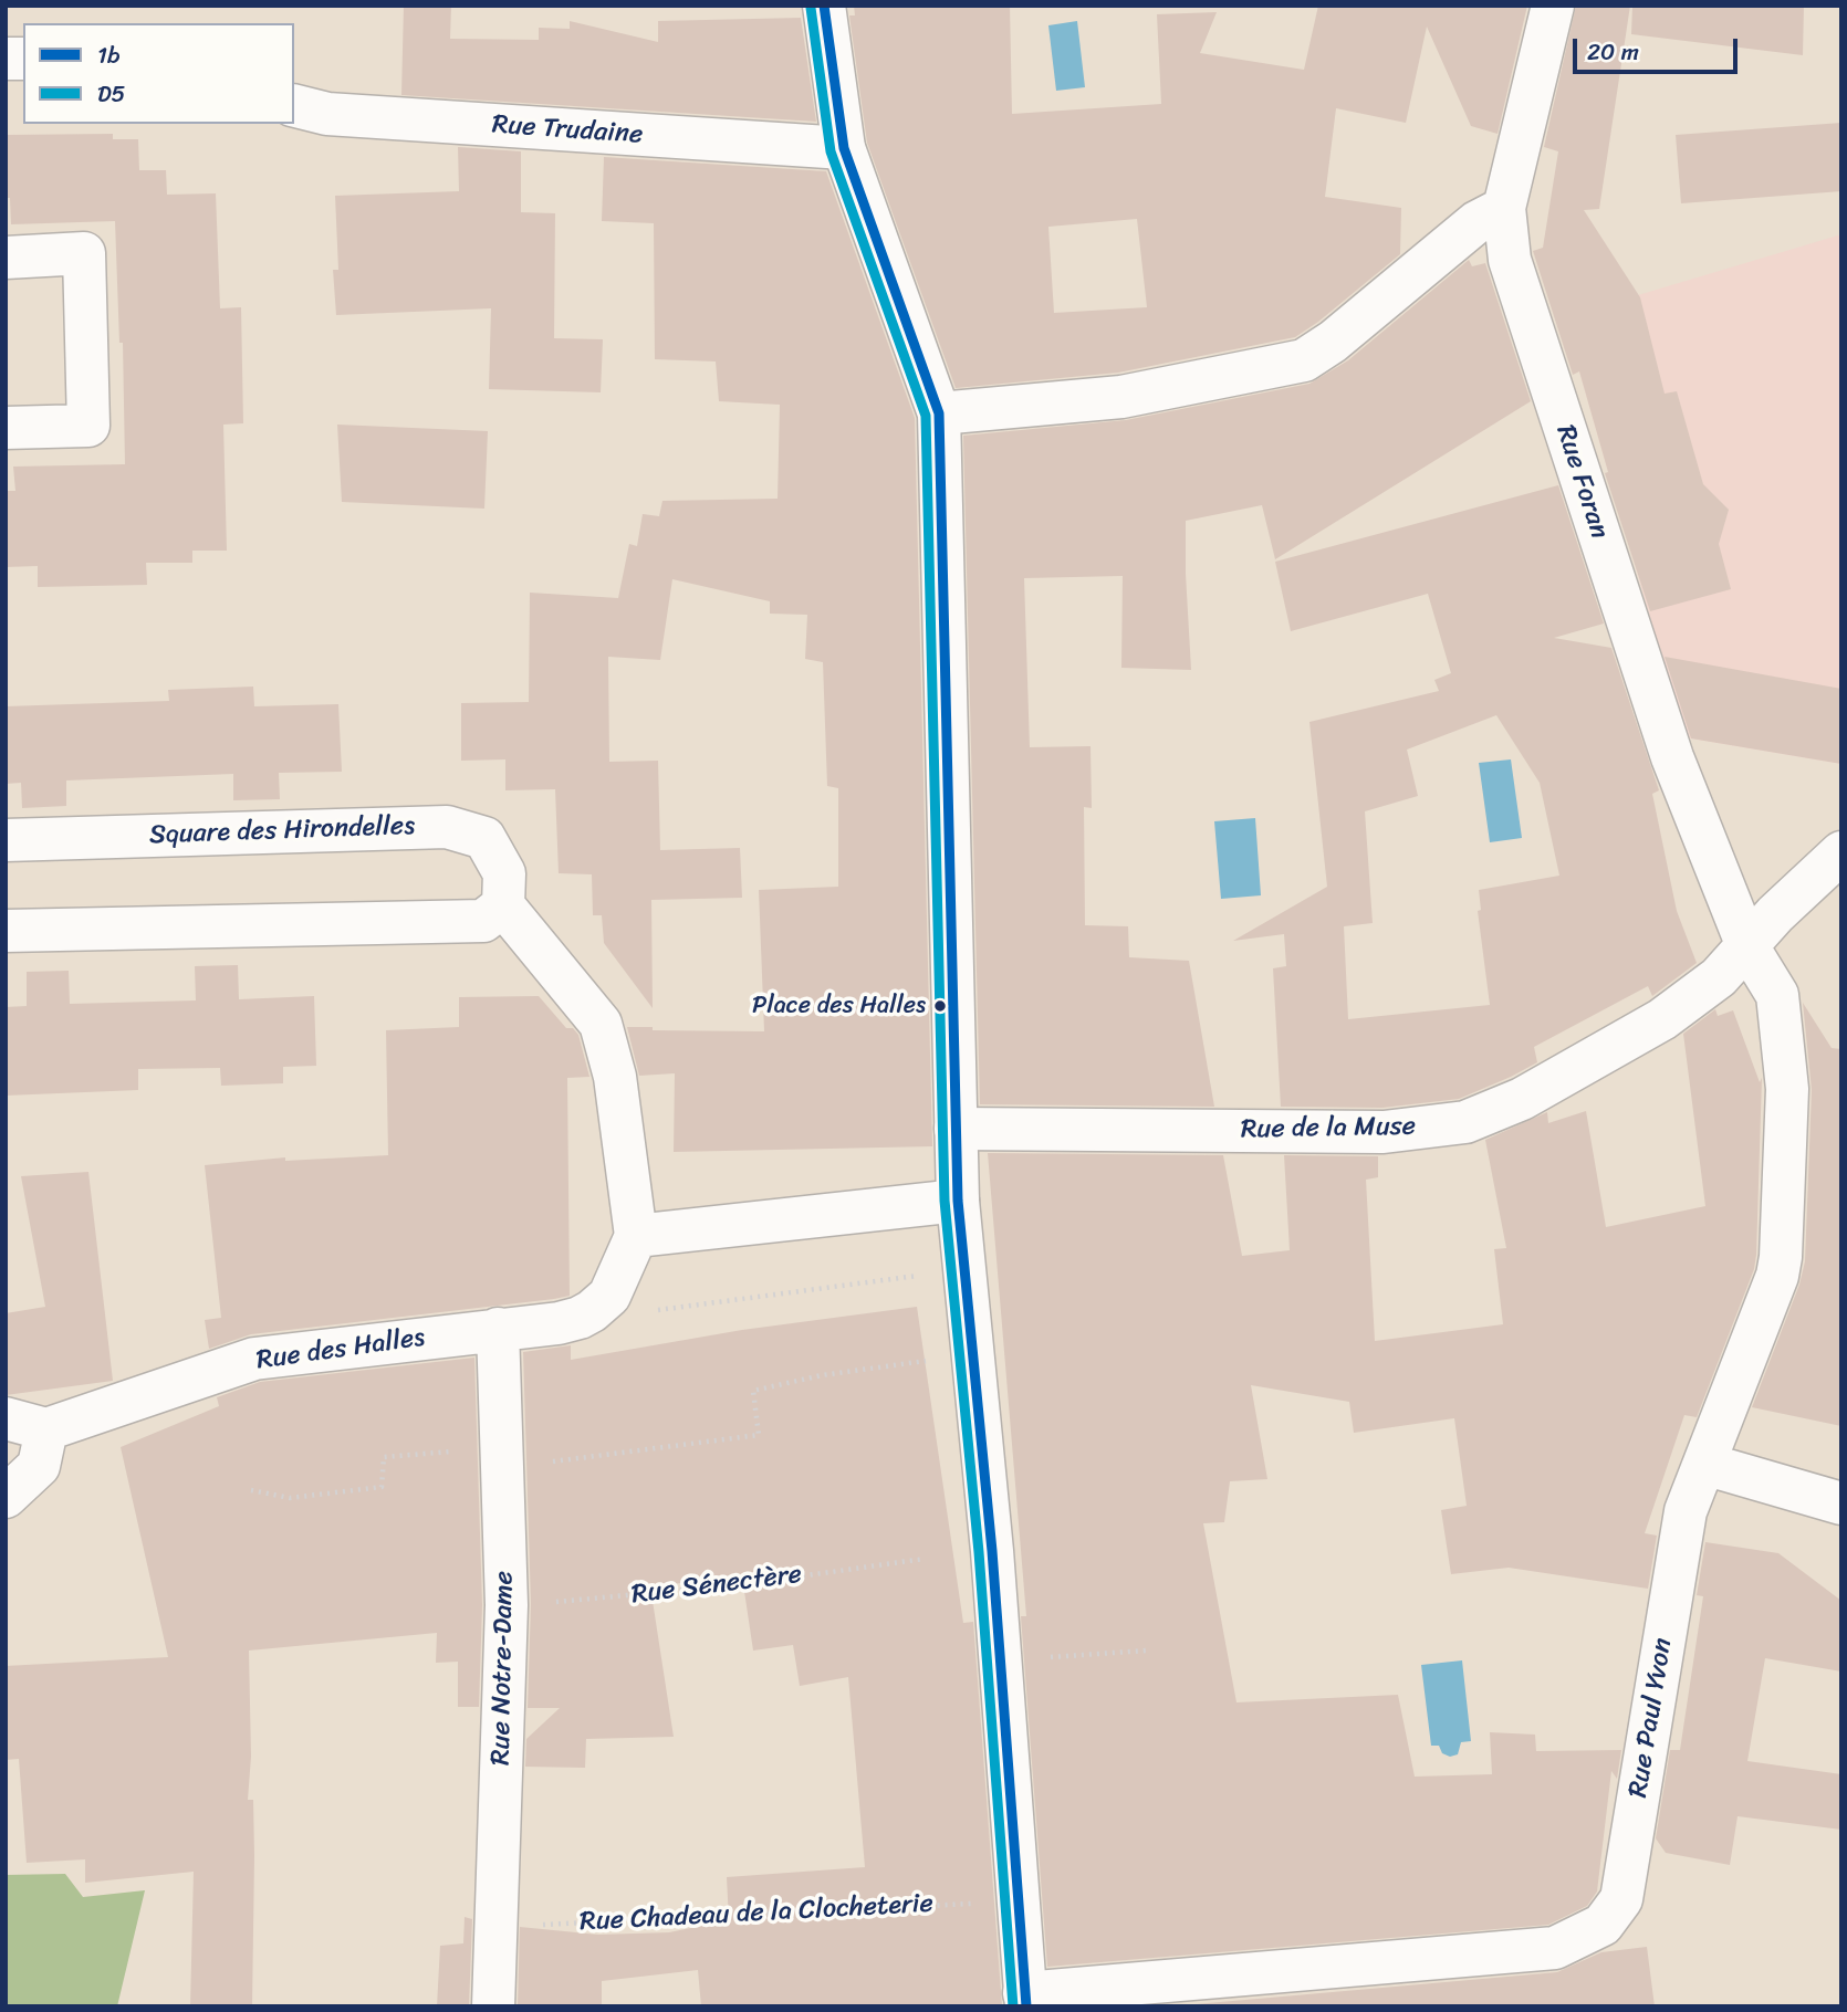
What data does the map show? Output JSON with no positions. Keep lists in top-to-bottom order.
{
  "streets": {
    "street": [
      "Rue Trudaine",
      "Rue Foran",
      "Square des Hirondelles",
      "Rue de la Muse",
      "Rue des Halles",
      "Rue Notre-Dame",
      "Rue Paul Yvon"
    ],
    "path": ["Rue Sénectère", "Rue Chadeau de la Clocheterie"]
  },
  "crossings": [
    ["Rue Foran", "Rue de la Muse"],
    ["Rue Foran", "Rue Paul Yvon"],
    ["Rue de la Muse", "Rue Paul Yvon"],
    ["Rue des Halles", "Rue Notre-Dame"],
    ["Rue Sénectère", "Rue Notre-Dame"],
    ["Rue Notre-Dame", "Rue Chadeau de la Clocheterie"]
  ],
  "places": ["Place des Halles"],
  "lines": ["transit line 1b", "transit line D5"],
  "legend": ["1b", "D5"],
  "scale_bar": "20 m"
}
